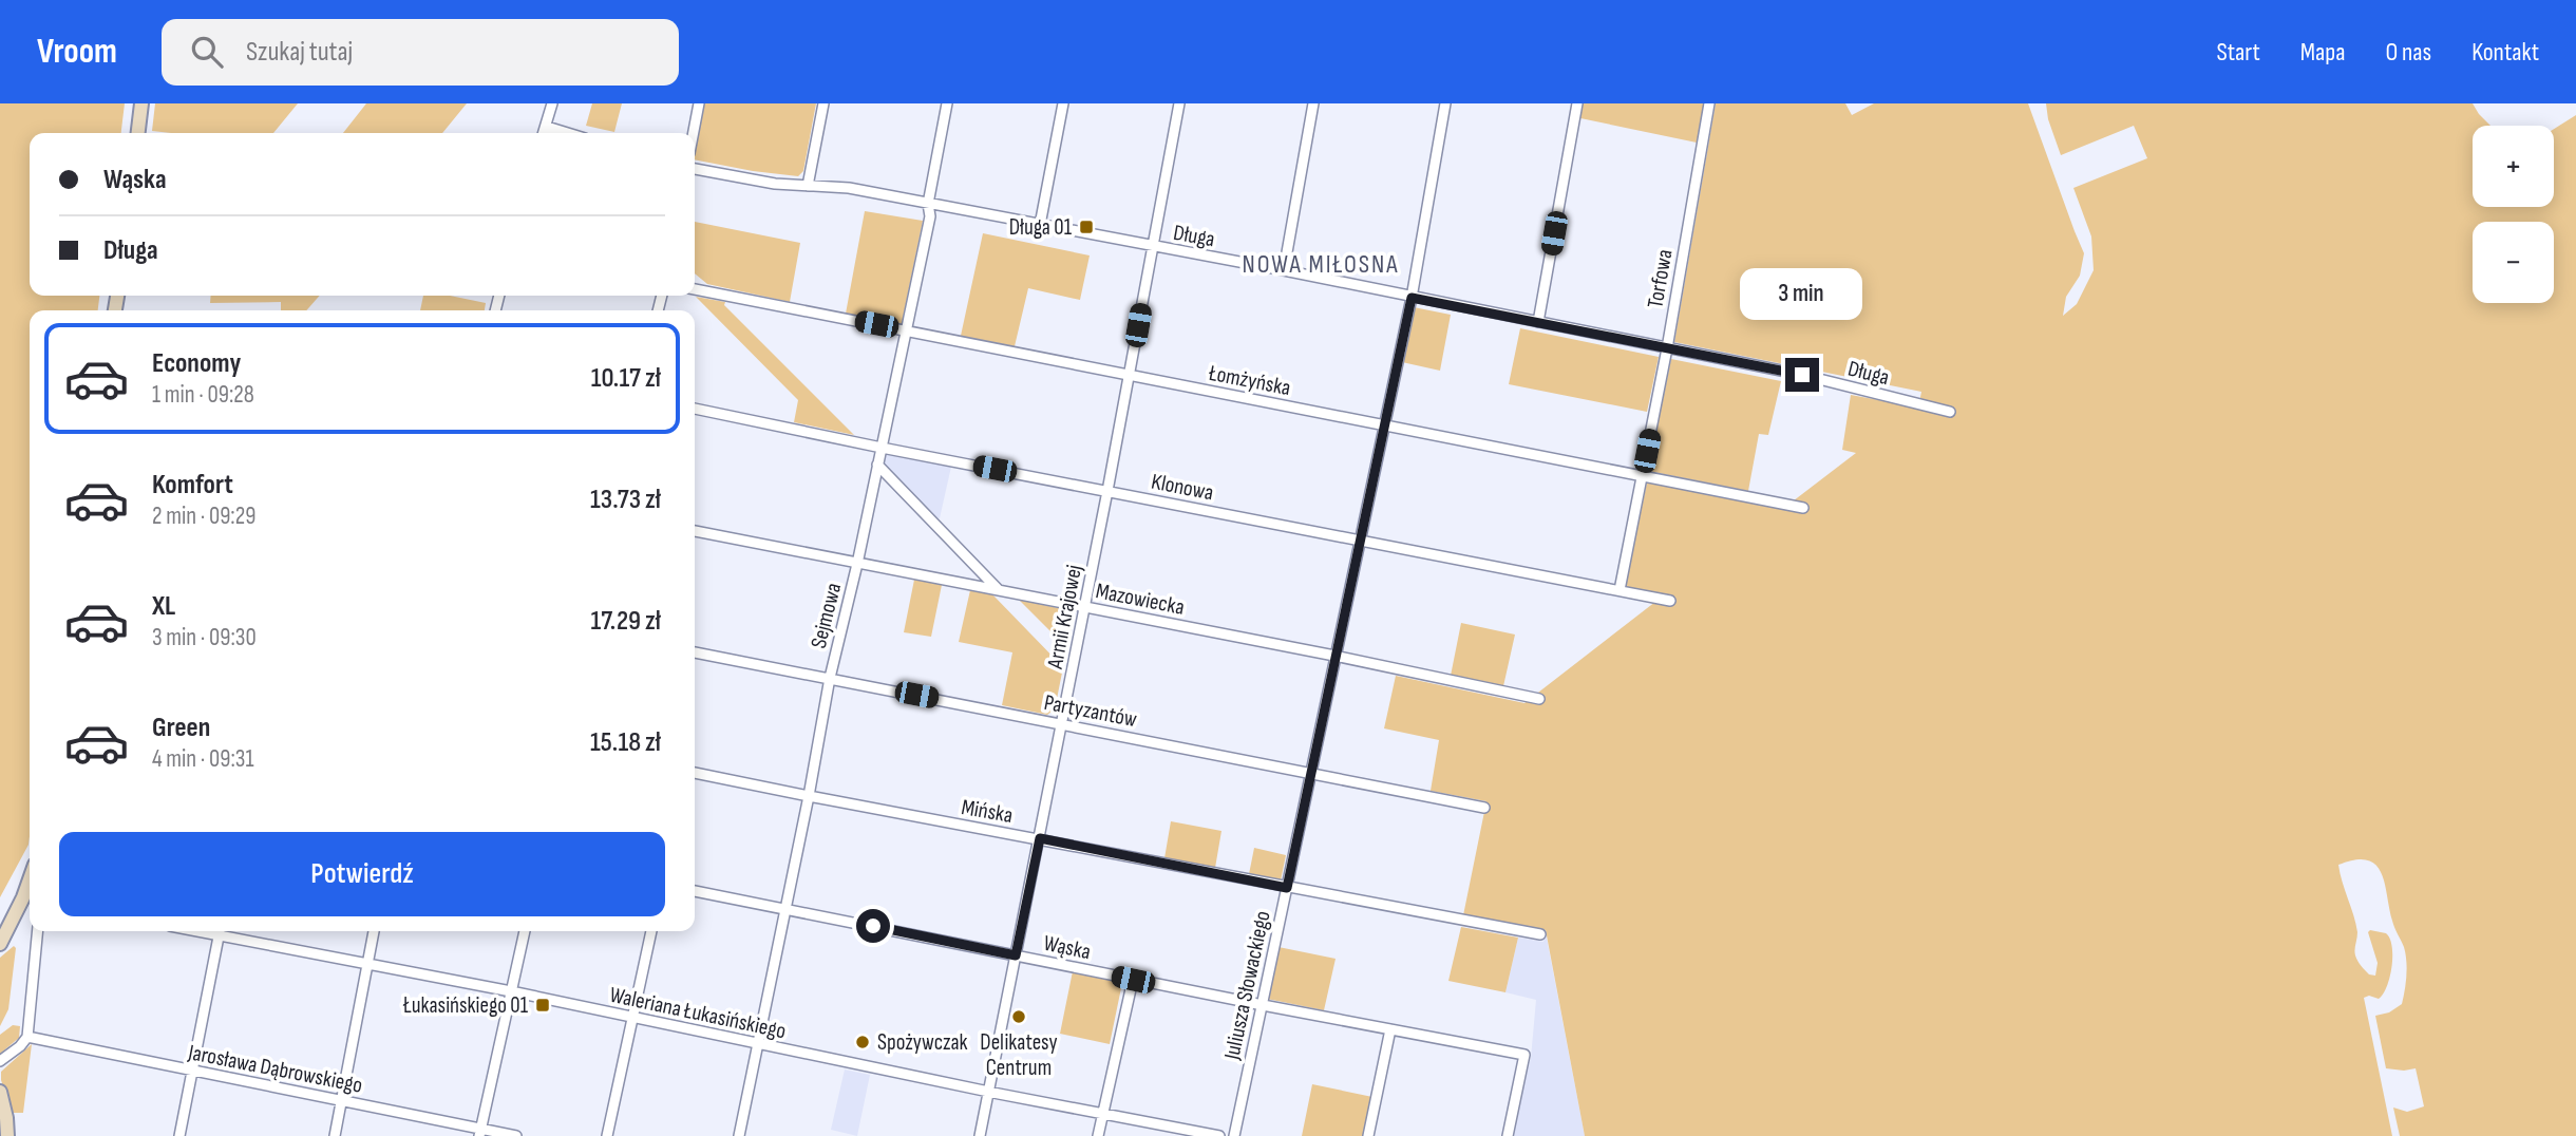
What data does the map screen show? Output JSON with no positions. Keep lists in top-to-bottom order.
{
  "streets": {
    "street": [
      "Długa",
      "Torfowa",
      "Łomżyńska",
      "Klonowa",
      "Mazowiecka",
      "Sejmowa",
      "Armii Krajowej",
      "Partyzantów",
      "Mińska",
      "Wąska",
      "Juliusza Słowackiego",
      "Waleriana Łukasińskiego",
      "Jarosława Dąbrowskiego"
    ]
  },
  "crossings": [
    ["Długa", "Torfowa"],
    ["Długa", "Sejmowa"],
    ["Długa", "Armii Krajowej"],
    ["Długa", "Juliusza Słowackiego"],
    ["Torfowa", "Łomżyńska"],
    ["Torfowa", "Klonowa"],
    ["Łomżyńska", "Sejmowa"],
    ["Łomżyńska", "Armii Krajowej"],
    ["Łomżyńska", "Juliusza Słowackiego"],
    ["Klonowa", "Sejmowa"],
    ["Klonowa", "Armii Krajowej"],
    ["Klonowa", "Juliusza Słowackiego"],
    ["Mazowiecka", "Sejmowa"],
    ["Mazowiecka", "Armii Krajowej"],
    ["Mazowiecka", "Juliusza Słowackiego"],
    ["Sejmowa", "Partyzantów"],
    ["Sejmowa", "Mińska"],
    ["Sejmowa", "Wąska"],
    ["Sejmowa", "Waleriana Łukasińskiego"],
    ["Armii Krajowej", "Partyzantów"],
    ["Armii Krajowej", "Mińska"],
    ["Armii Krajowej", "Wąska"],
    ["Armii Krajowej", "Waleriana Łukasińskiego"],
    ["Partyzantów", "Juliusza Słowackiego"],
    ["Mińska", "Juliusza Słowackiego"],
    ["Wąska", "Juliusza Słowackiego"]
  ],
  "districts": ["NOWA MIŁOSNA"],
  "places": {
    "transit": ["Długa 01", "Łukasińskiego 01"],
    "other": ["Delikatesy Centrum", "Spożywczak"]
  },
  "page": {
    "header": "Vroom",
    "search": "Szukaj tutaj",
    "nav": [
      "Start",
      "Mapa",
      "O nas",
      "Kontakt"
    ],
    "map_buttons": ["+", "−"],
    "banner": ["Wąska", "Długa"],
    "bubble": "3 min",
    "list": [
      {
        "name": "Economy",
        "note": "1 min · 09:28",
        "value": "10.17 zł"
      },
      {
        "name": "Komfort",
        "note": "2 min · 09:29",
        "value": "13.73 zł"
      },
      {
        "name": "XL",
        "note": "3 min · 09:30",
        "value": "17.29 zł"
      },
      {
        "name": "Green",
        "note": "4 min · 09:31",
        "value": "15.18 zł"
      }
    ],
    "buttons": "Potwierdź"
  }
}
